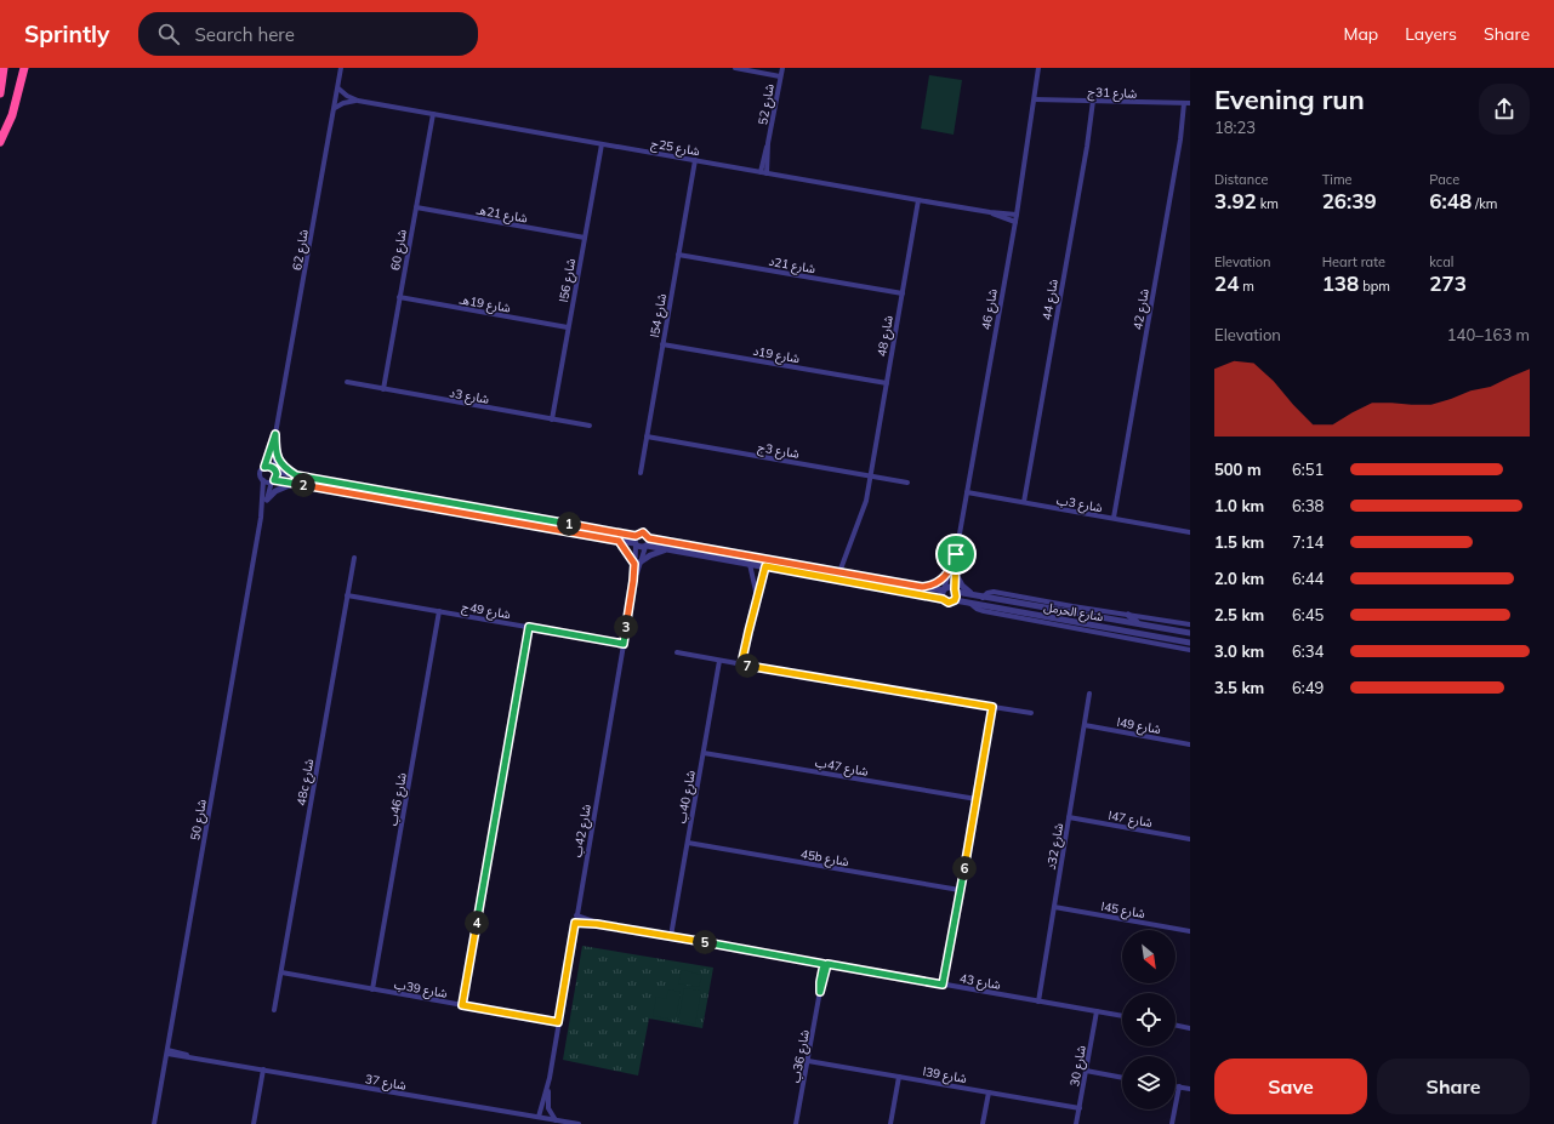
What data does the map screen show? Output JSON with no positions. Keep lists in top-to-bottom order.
{
  "streets": {
    "street": [
      "شارع 31ج",
      "شارع 52",
      "شارع 25ج",
      "شارع 21هـ",
      "شارع 62",
      "شارع 60",
      "شارع 21د",
      "شارع 56ا",
      "شارع 44",
      "شارع 19هـ",
      "شارع 46",
      "شارع 42",
      "شارع 54ا",
      "شارع 48",
      "شارع 19د",
      "شارع 3د",
      "شارع 3ج",
      "شارع 3ب",
      "شارع 49ج",
      "شارع الحرمل",
      "شارع 49ا",
      "شارع 47ب",
      "48c شارع",
      "شارع 40ب",
      "شارع 46ب",
      "شارع 47ا",
      "شارع 50",
      "شارع 42ب",
      "شارع 32د",
      "45b شارع",
      "شارع 45ا",
      "شارع 43",
      "شارع 39ب",
      "شارع 36ب",
      "شارع 30",
      "شارع 39ا",
      "شارع 37"
    ]
  },
  "crossings": [
    ["شارع 31ج", "شارع 44"],
    ["شارع 31ج", "شارع 46"],
    ["شارع 31ج", "شارع 42"],
    ["شارع 52", "شارع 25ج"],
    ["شارع 25ج", "شارع 62"],
    ["شارع 25ج", "شارع 60"],
    ["شارع 25ج", "شارع 56ا"],
    ["شارع 25ج", "شارع 46"],
    ["شارع 25ج", "شارع 54ا"],
    ["شارع 25ج", "شارع 48"],
    ["شارع 21هـ", "شارع 60"],
    ["شارع 21هـ", "شارع 56ا"],
    ["شارع 62", "شارع 50"],
    ["شارع 60", "شارع 19هـ"],
    ["شارع 60", "شارع 3د"],
    ["شارع 21د", "شارع 54ا"],
    ["شارع 21د", "شارع 48"],
    ["شارع 56ا", "شارع 19هـ"],
    ["شارع 56ا", "شارع 3د"],
    ["شارع 44", "شارع 3ب"],
    ["شارع 46", "شارع 3ب"],
    ["شارع 46", "شارع الحرمل"],
    ["شارع 42", "شارع 3ب"],
    ["شارع 54ا", "شارع 19د"],
    ["شارع 54ا", "شارع 3ج"],
    ["شارع 48", "شارع 19د"],
    ["شارع 48", "شارع 3ج"],
    ["شارع 49ج", "48c شارع"],
    ["شارع 49ج", "شارع 46ب"],
    ["شارع 49ج", "شارع 42ب"],
    ["شارع 49ا", "شارع 32د"],
    ["شارع 47ب", "شارع 40ب"],
    ["48c شارع", "شارع 39ب"],
    ["شارع 40ب", "45b شارع"],
    ["شارع 40ب", "شارع 43"],
    ["شارع 46ب", "شارع 39ب"],
    ["شارع 47ا", "شارع 32د"],
    ["شارع 50", "شارع 37"],
    ["شارع 42ب", "شارع 43"],
    ["شارع 42ب", "شارع 39ب"],
    ["شارع 42ب", "شارع 37"],
    ["شارع 32د", "شارع 45ا"],
    ["شارع 32د", "شارع 43"],
    ["شارع 43", "شارع 36ب"],
    ["شارع 43", "شارع 30"],
    ["شارع 36ب", "شارع 39ا"],
    ["شارع 30", "شارع 39ا"]
  ],
  "north": "bottom right",
  "page": {
    "header": "Sprintly",
    "search": "Search here",
    "nav": ["Map", "Layers", "Share"],
    "heading": ["Evening run", "18:23"],
    "stats": [
      ["Distance", "3.92 km"],
      ["Time", "26:39"],
      ["Pace", "6:48 /km"],
      ["Elevation", "24 m"],
      ["Heart rate", "138 bpm"],
      ["kcal", "273"]
    ],
    "chart": ["Elevation", "140–163 m"],
    "list": [
      {
        "name": "500 m",
        "note": "6:51"
      },
      {
        "name": "1.0 km",
        "note": "6:38"
      },
      {
        "name": "1.5 km",
        "note": "7:14"
      },
      {
        "name": "2.0 km",
        "note": "6:44"
      },
      {
        "name": "2.5 km",
        "note": "6:45"
      },
      {
        "name": "3.0 km",
        "note": "6:34"
      },
      {
        "name": "3.5 km",
        "note": "6:49"
      }
    ],
    "pins": [
      "2",
      "1",
      "3",
      "7",
      "6",
      "4",
      "5"
    ],
    "buttons": ["Save", "Share"]
  }
}
